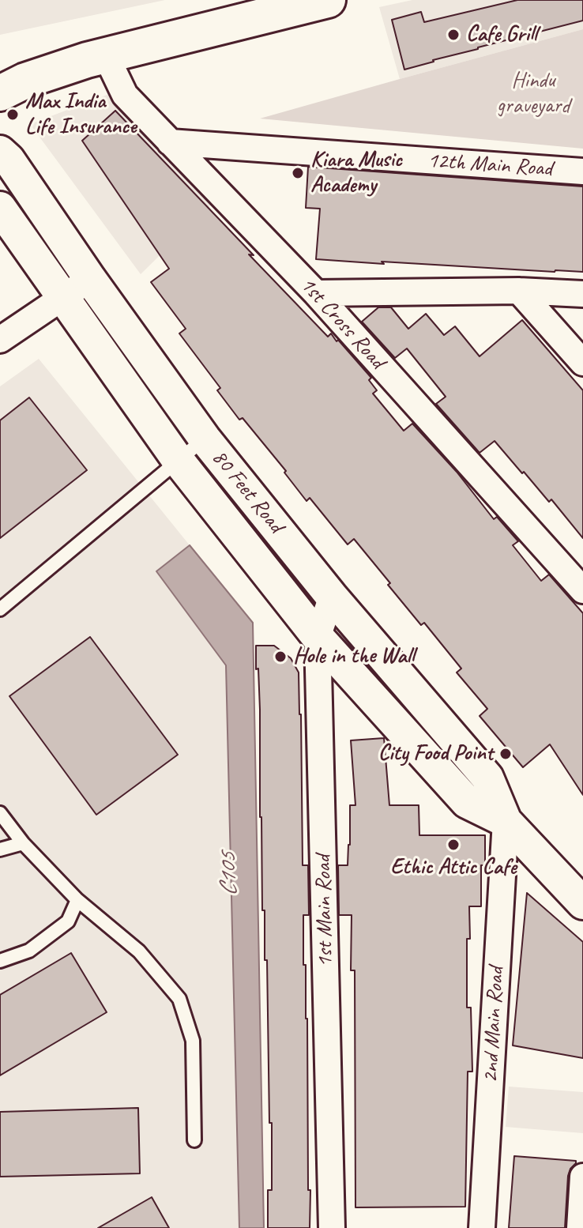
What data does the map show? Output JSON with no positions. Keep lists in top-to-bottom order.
{
  "streets": {
    "street": [
      "12th Main Road",
      "1st Cross Road",
      "80 Feet Road",
      "1st Main Road",
      "2nd Main Road"
    ]
  },
  "crossings": [
    ["12th Main Road", "1st Cross Road"],
    ["80 Feet Road", "1st Main Road"],
    ["80 Feet Road", "2nd Main Road"]
  ],
  "water": ["C105"],
  "parks": ["Hindu graveyard"],
  "places": [
    "Cafe Grill",
    "Max India Life Insurance",
    "Kiara Music Academy",
    "Hole in the Wall",
    "City Food Point",
    "Ethic Attic Cafe"
  ]
}
